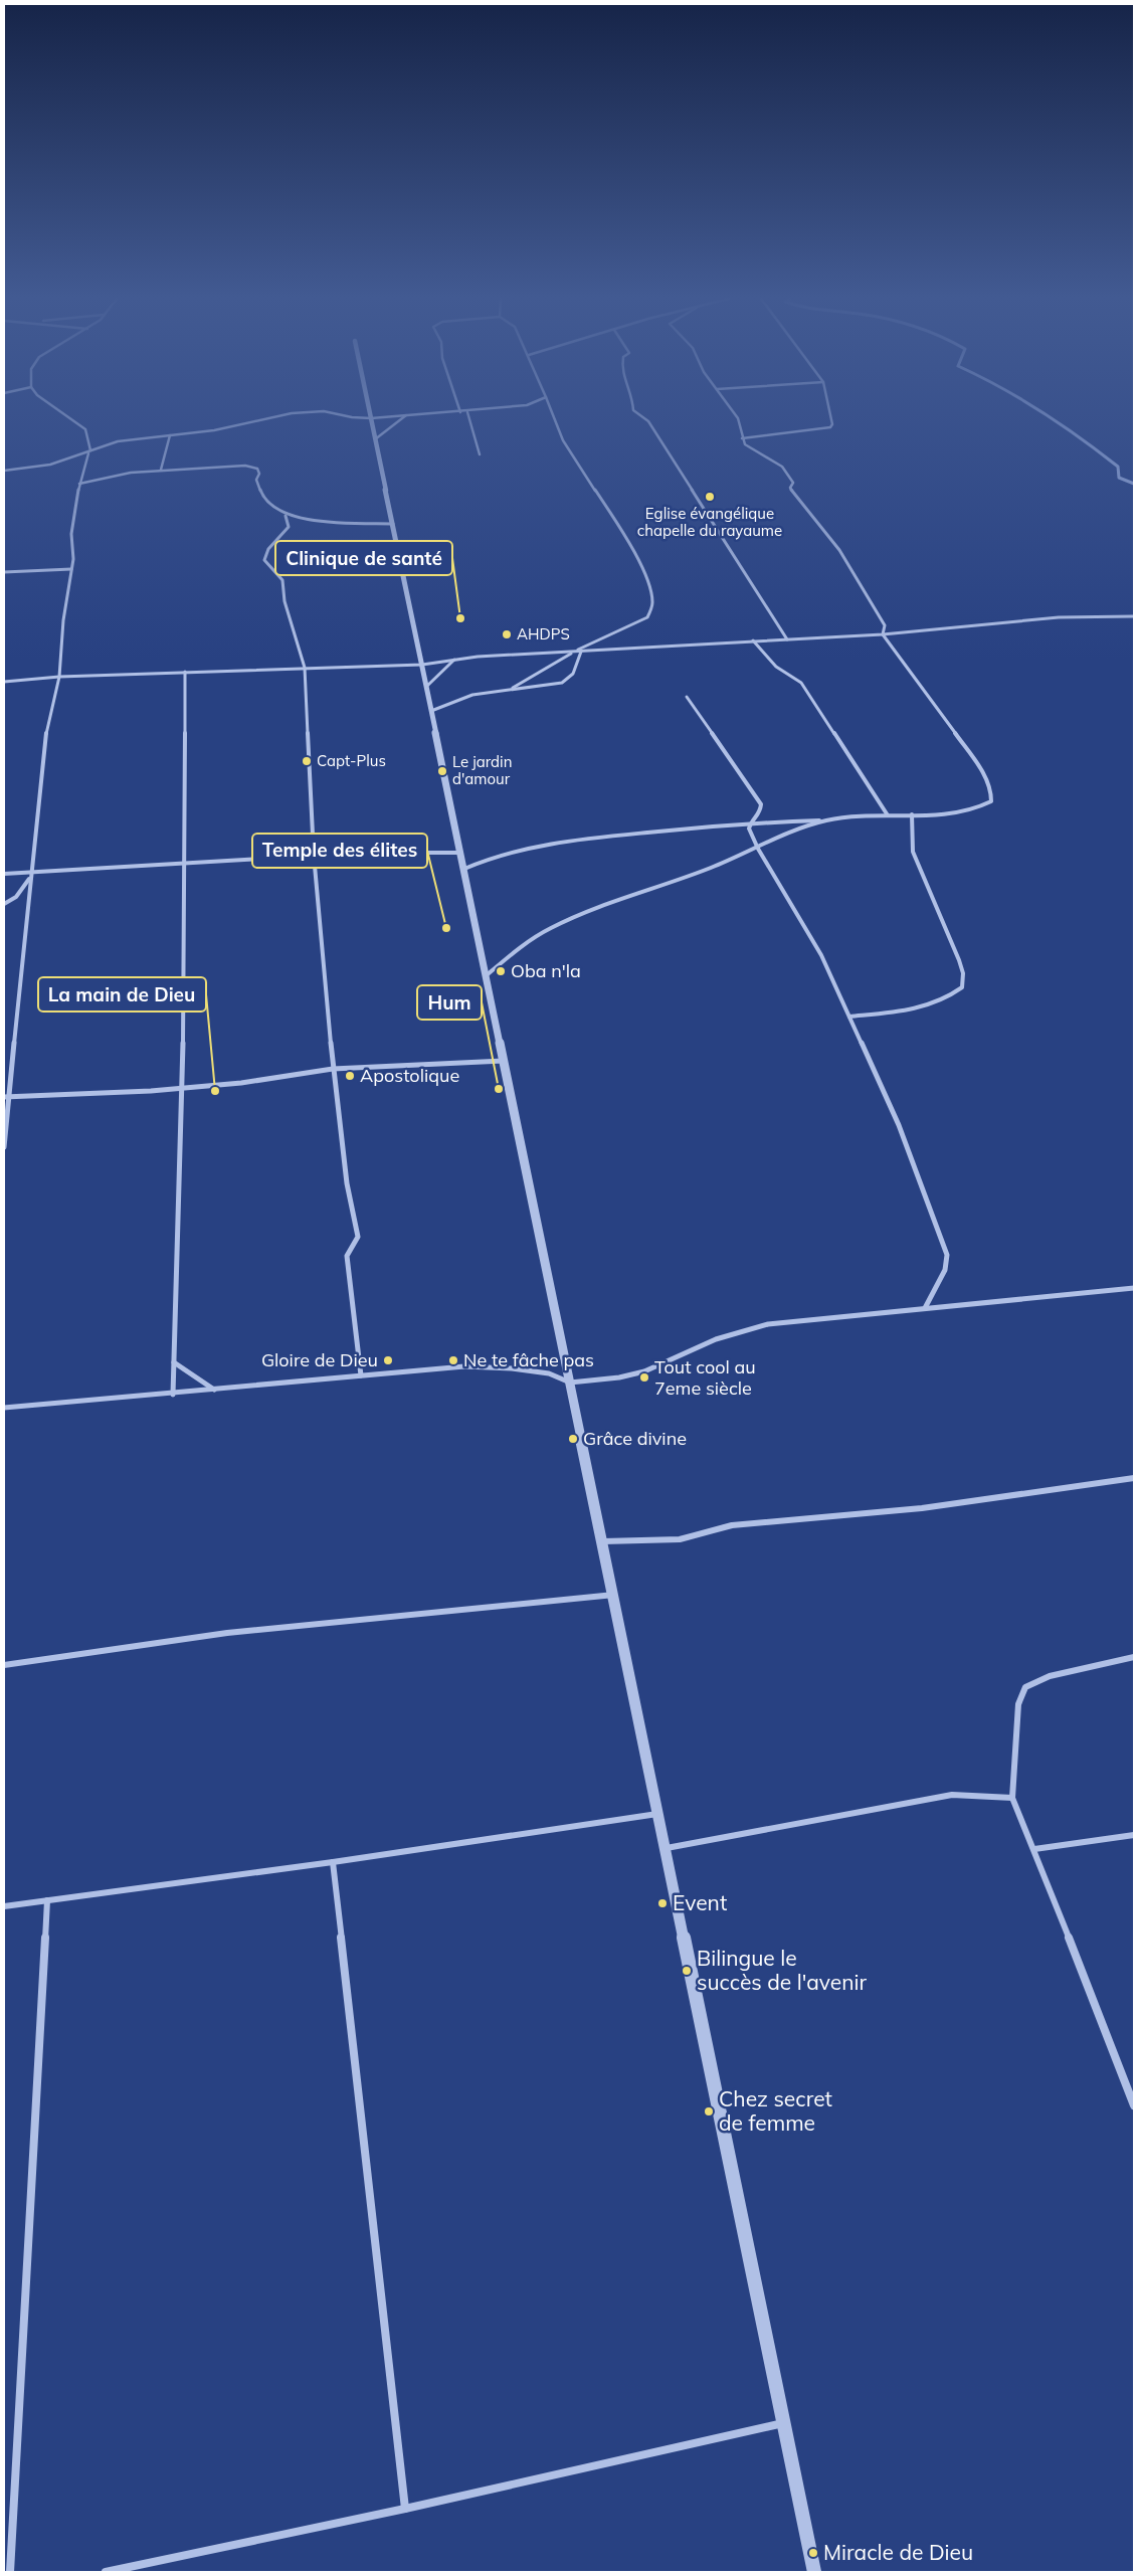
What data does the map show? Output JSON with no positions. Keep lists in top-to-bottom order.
{
  "places": [
    "Eglise évangélique chapelle du rayaume",
    "Clinique de santé",
    "AHDPS",
    "Capt-Plus",
    "Le jardin d'amour",
    "Temple des élites",
    "Oba n'la",
    "Apostolique",
    "Hum",
    "La main de Dieu",
    "Gloire de Dieu",
    "Ne te fâche pas",
    "Tout cool au 7eme siècle",
    "Grâce divine",
    "Event",
    "Bilingue le succès de l'avenir",
    "Chez secret de femme",
    "Miracle de Dieu"
  ]
}
